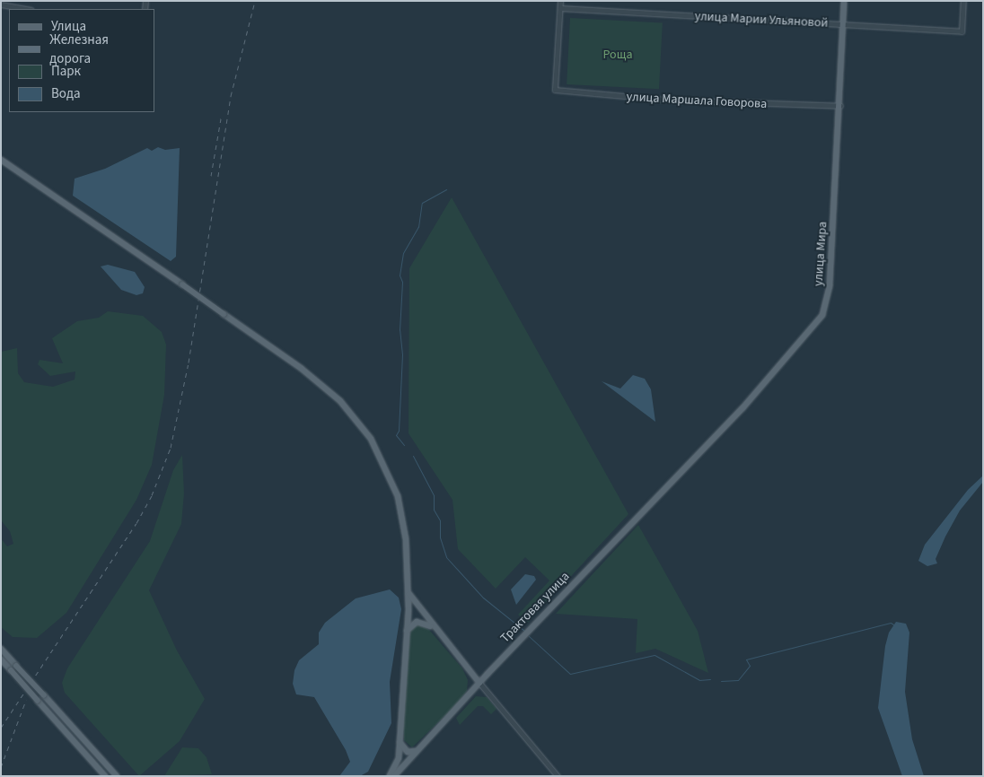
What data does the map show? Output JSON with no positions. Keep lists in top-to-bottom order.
{
  "streets": {
    "main road": ["улица Мира", "Трактовая улица"],
    "street": ["улица Марии Ульяновой", "улица Маршала Говорова"]
  },
  "crossings": [
    ["улица Марии Ульяновой", "улица Маршала Говорова"],
    ["улица Марии Ульяновой", "улица Мира"],
    ["улица Маршала Говорова", "улица Мира"],
    ["улица Мира", "Трактовая улица"]
  ],
  "parks": ["Роща"],
  "legend": [
    "Улица",
    "Железная дорога",
    "Парк",
    "Вода"
  ]
}
